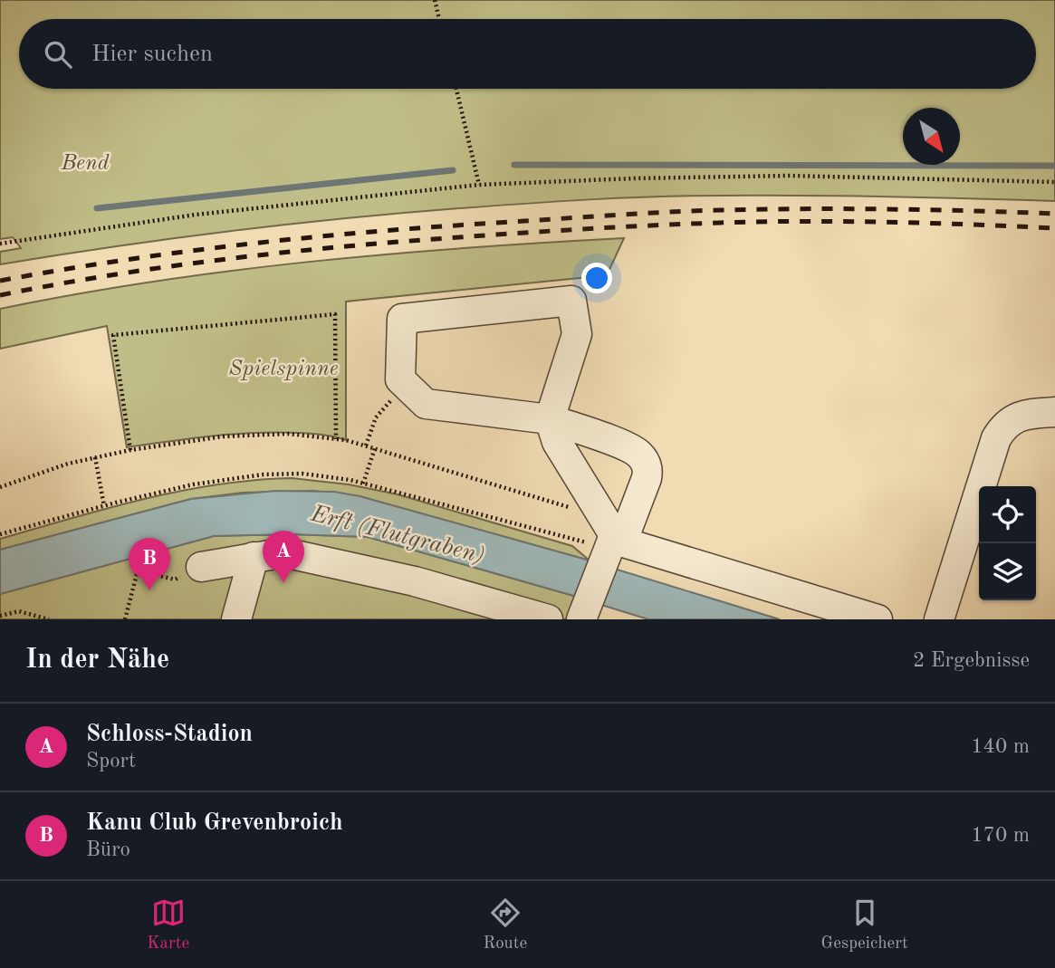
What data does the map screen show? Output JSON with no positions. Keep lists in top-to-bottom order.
{
  "water": ["Erft (Flutgraben)"],
  "parks": ["Bend", "Spielspinne"],
  "north": "bottom right",
  "page": {
    "search": "Hier suchen",
    "pins": ["A", "B"],
    "heading": ["In der Nähe", "2 Ergebnisse"],
    "list": [
      {
        "mark": "A",
        "name": "Schloss-Stadion",
        "note": "Sport",
        "value": "140 m"
      },
      {
        "mark": "B",
        "name": "Kanu Club Grevenbroich",
        "note": "Büro",
        "value": "170 m"
      }
    ],
    "nav": ["Karte", "Route", "Gespeichert"]
  }
}
